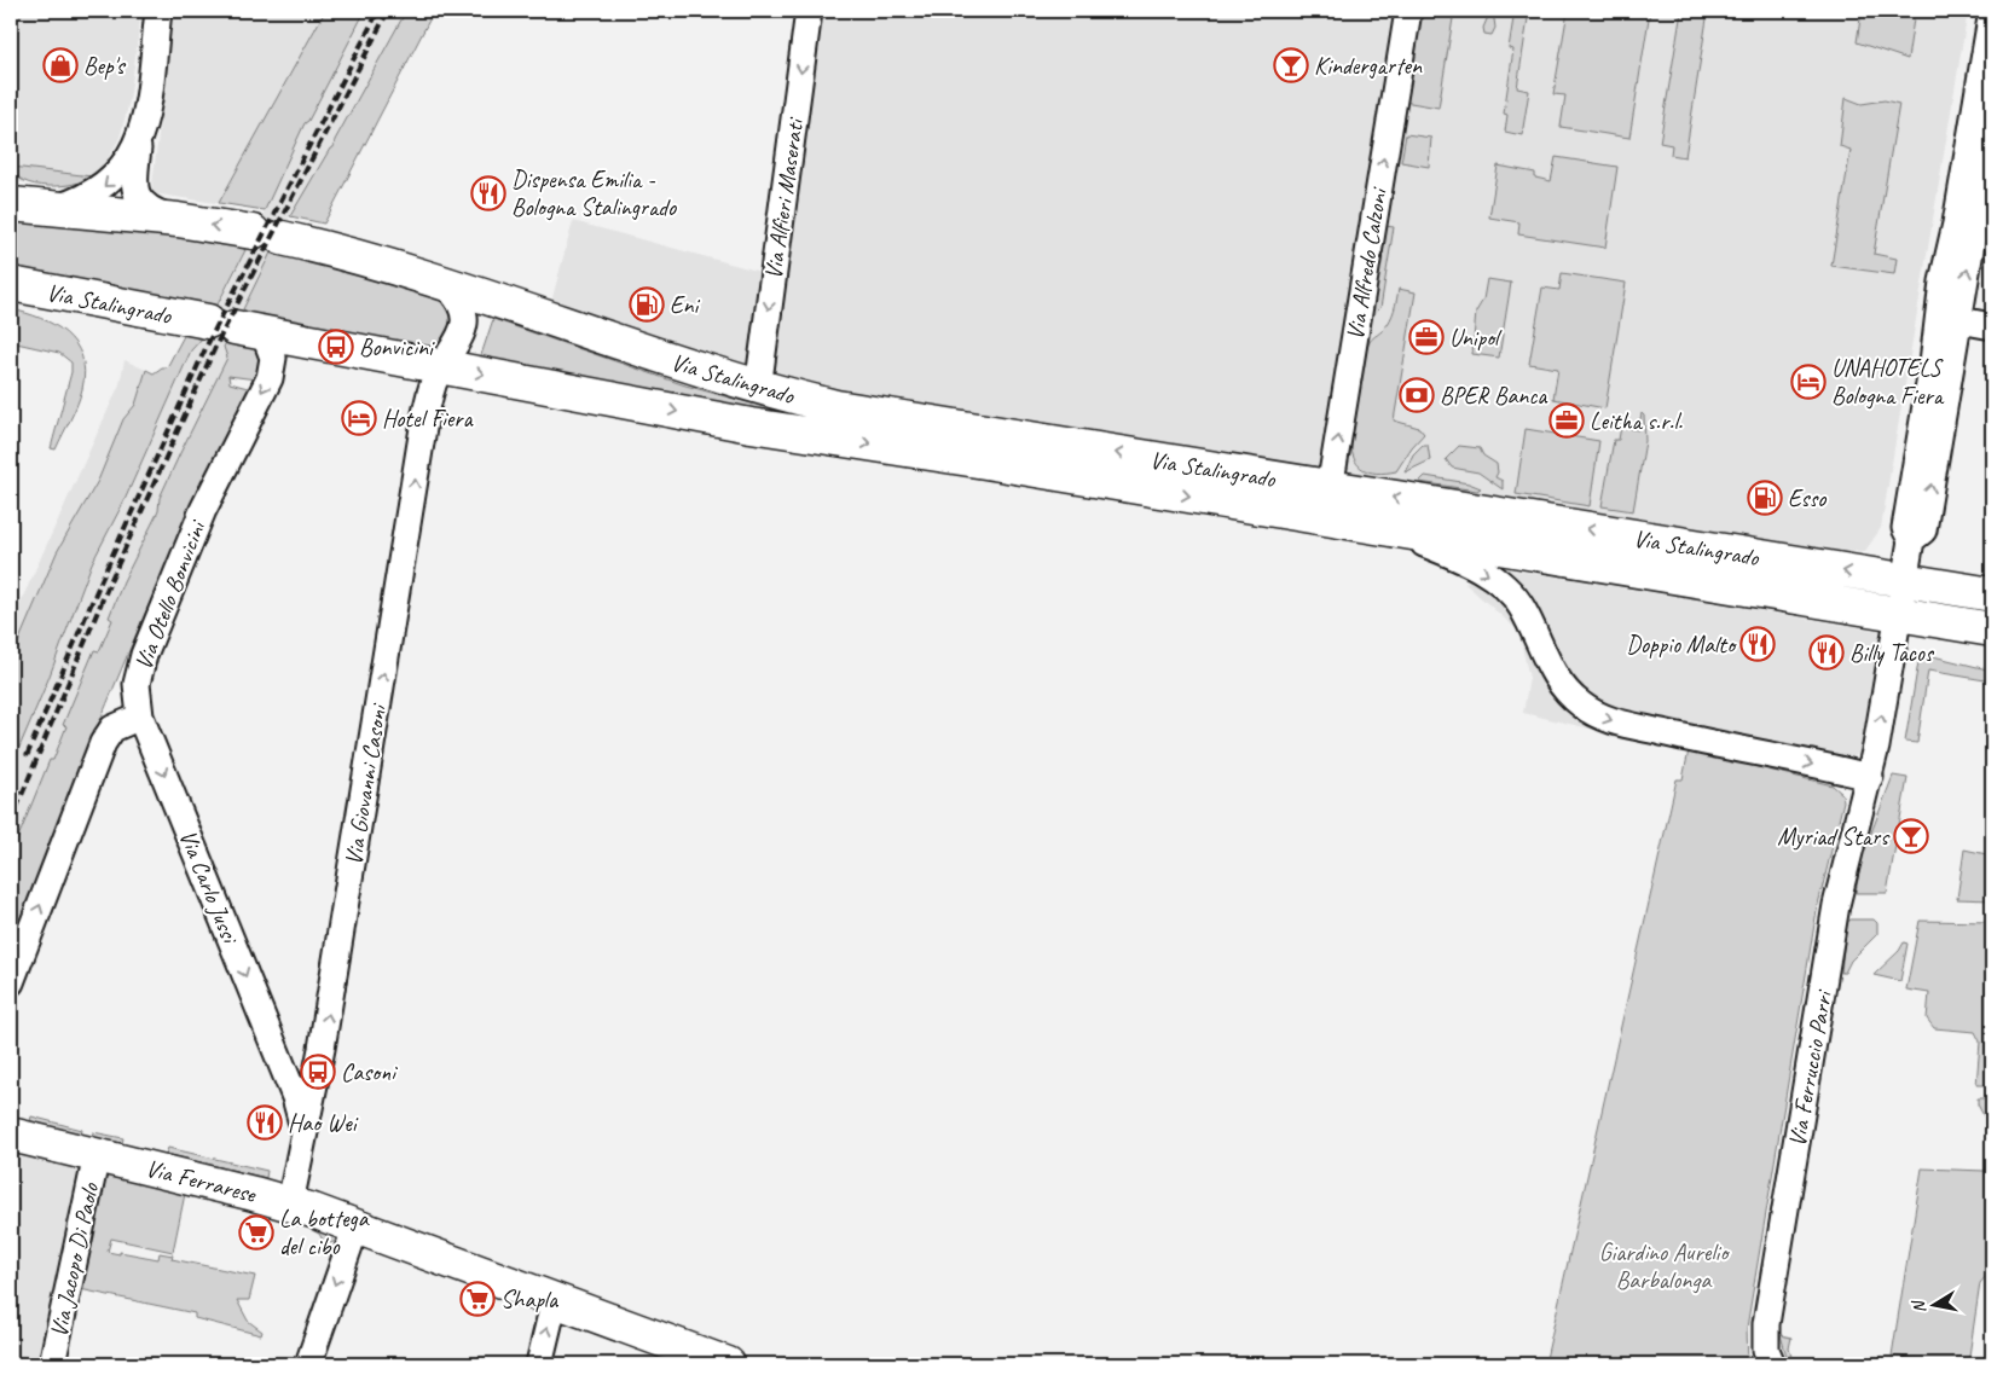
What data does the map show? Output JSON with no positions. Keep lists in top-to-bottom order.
{
  "streets": {
    "main road": ["Via Stalingrado", "Via Ferrarese"],
    "street": [
      "Via Alfieri Maserati",
      "Via Alfredo Calzoni",
      "Via Otello Bonvicini",
      "Via Giovanni Casoni",
      "Via Carlo Jussi",
      "Via Ferruccio Parri",
      "Via Jacopo Di Paolo"
    ]
  },
  "crossings": [
    ["Via Alfieri Maserati", "Via Stalingrado"],
    ["Via Alfredo Calzoni", "Via Stalingrado"],
    ["Via Stalingrado", "Via Otello Bonvicini"],
    ["Via Stalingrado", "Via Giovanni Casoni"],
    ["Via Stalingrado", "Via Ferruccio Parri"],
    ["Via Otello Bonvicini", "Via Carlo Jussi"],
    ["Via Giovanni Casoni", "Via Carlo Jussi"],
    ["Via Giovanni Casoni", "Via Ferrarese"],
    ["Via Ferrarese", "Via Jacopo Di Paolo"]
  ],
  "one_way": [
    "Via Alfieri Maserati",
    "Via Alfredo Calzoni",
    "Via Otello Bonvicini",
    "Via Giovanni Casoni",
    "Via Carlo Jussi"
  ],
  "parks": ["Giardino Aurelio Barbalonga"],
  "places": {
    "shop": ["Bep's"],
    "bar": ["Kindergarten", "Myriad Stars"],
    "restaurant": [
      "Dispensa Emilia - Bologna Stalingrado",
      "Doppio Malto",
      "Billy Tacos",
      "Hao Wei"
    ],
    "fuel station": ["Eni", "Esso"],
    "office": ["Unipol", "Leitha s.r.l."],
    "bus stop": ["Bonvicini", "Casoni"],
    "hotel": ["UNAHOTELS Bologna Fiera", "Hotel Fiera"],
    "bank": ["BPER Banca"],
    "supermarket": ["La bottega del cibo", "Shapla"]
  },
  "north": "left"
}
